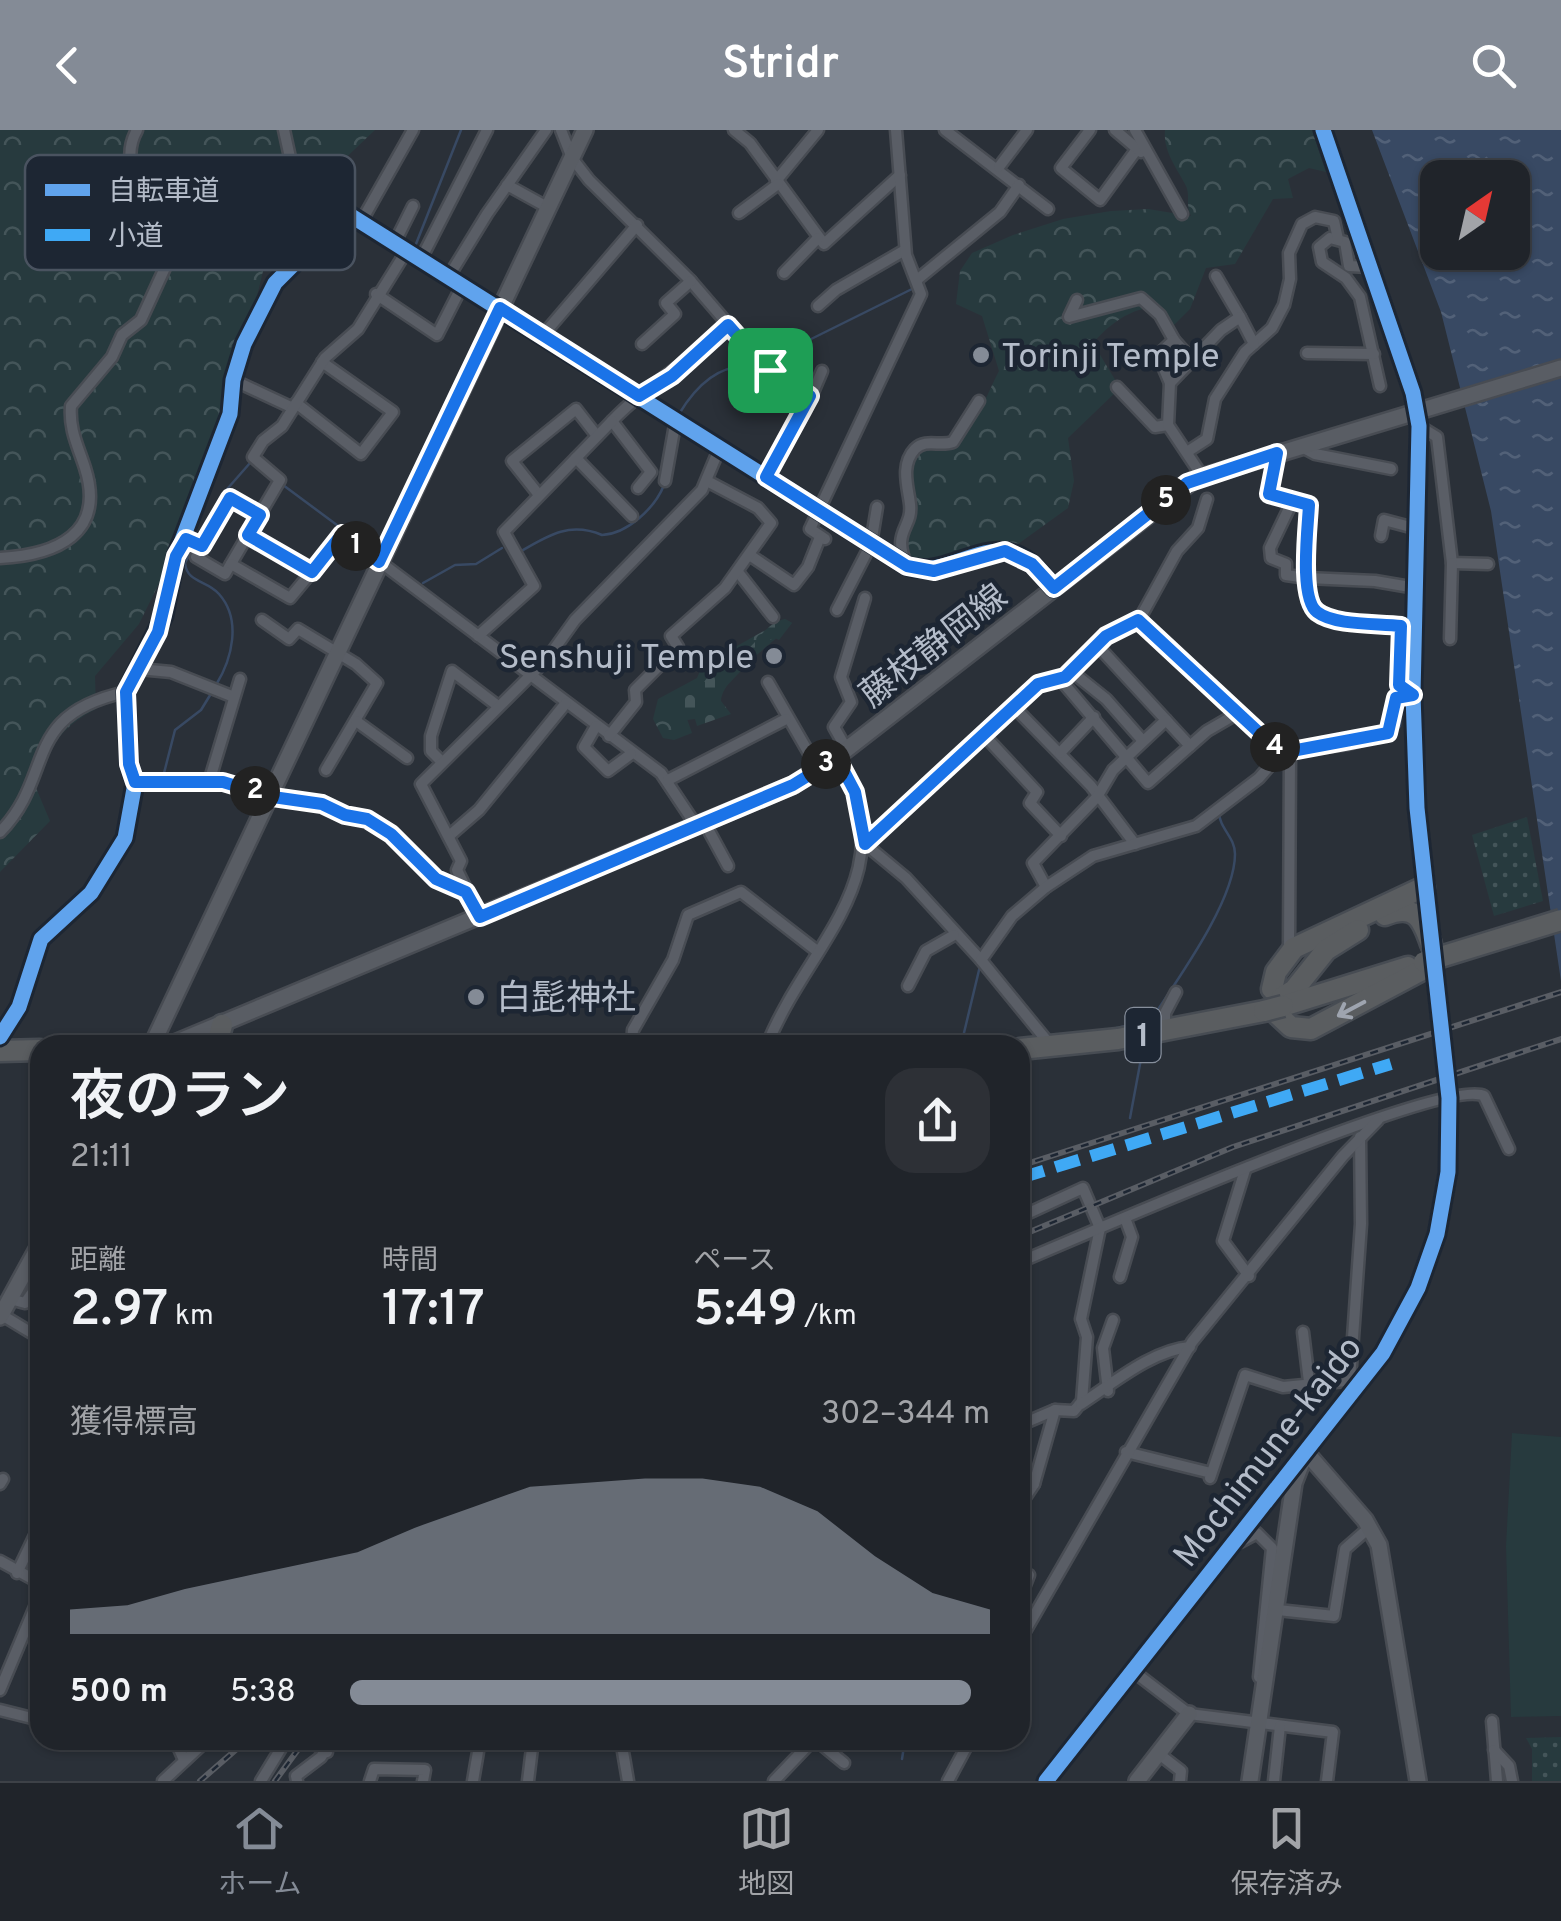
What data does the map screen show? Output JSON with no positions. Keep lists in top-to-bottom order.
{
  "streets": {
    "highway": ["1"],
    "main road": ["藤枝静岡線", "Mochimune-kaido"]
  },
  "crossings": [
    ["藤枝静岡線", "Mochimune-kaido"],
    ["1", "Mochimune-kaido"]
  ],
  "places": ["Torinji Temple", "Senshuji Temple", "白髭神社"],
  "legend": ["自転車道", "小道"],
  "north": "top right",
  "page": {
    "header": "Stridr",
    "pins": [
      "5",
      "1",
      "4",
      "3",
      "2"
    ],
    "heading": ["夜のラン", "21:11"],
    "stats": [
      ["距離", "2.97 km"],
      ["時間", "17:17"],
      ["ペース", "5:49 /km"]
    ],
    "chart": ["獲得標高", "302–344 m"],
    "list": [
      {
        "name": "500 m",
        "note": "5:38"
      }
    ],
    "tabs": ["ホーム", "地図", "保存済み"]
  }
}
